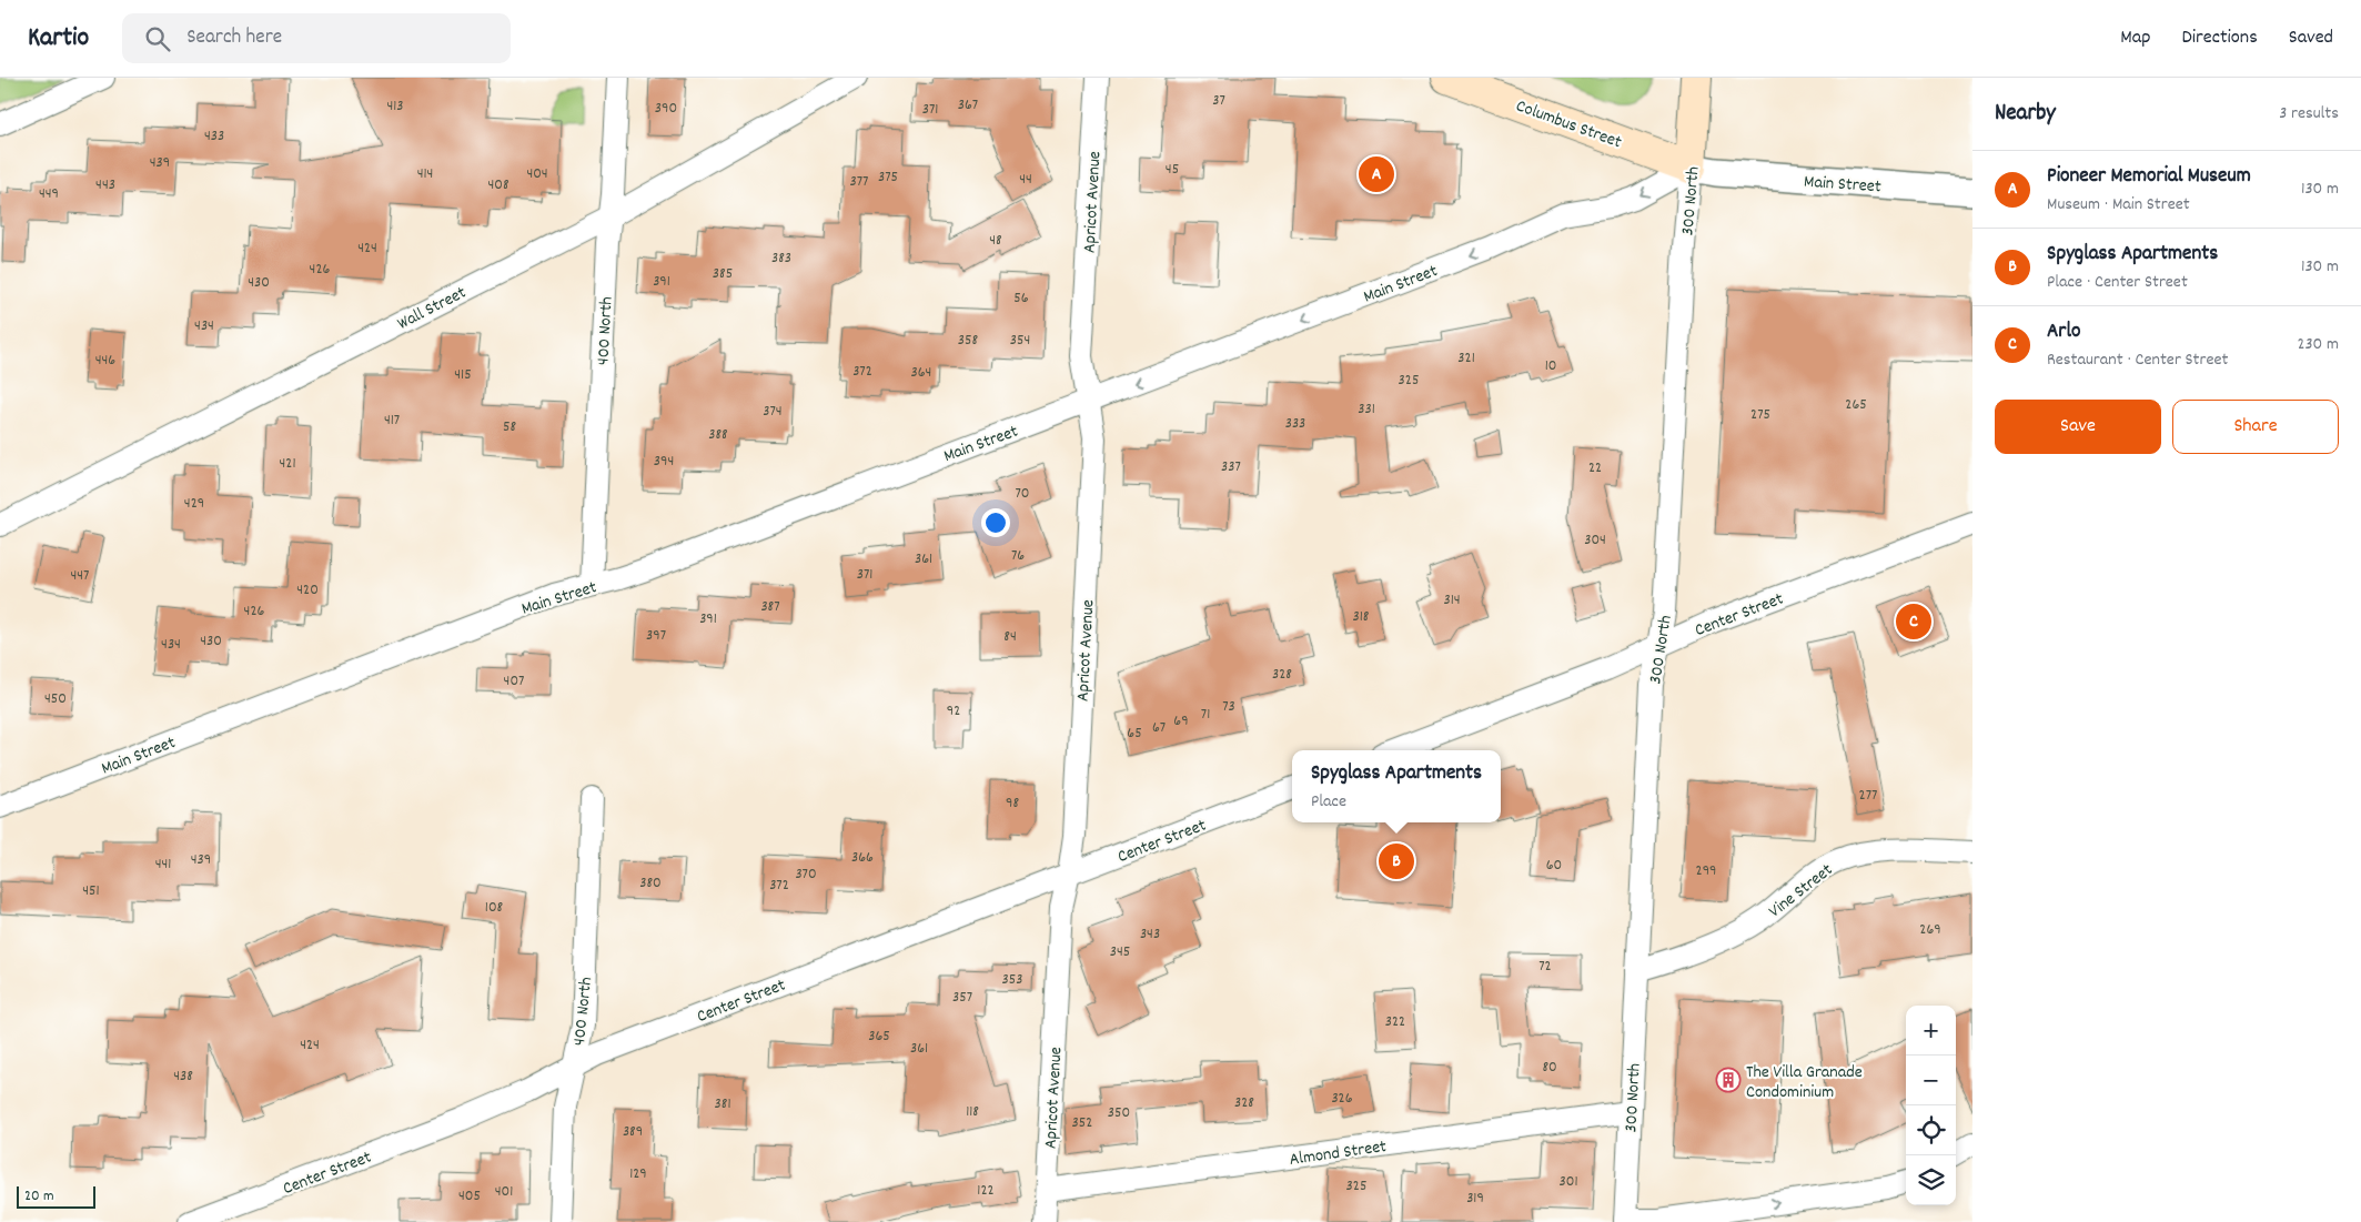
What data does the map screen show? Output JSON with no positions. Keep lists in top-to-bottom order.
{
  "streets": {
    "main road": ["Columbus Street", "300 North"],
    "street": [
      "Main Street",
      "Apricot Avenue",
      "Wall Street",
      "400 North",
      "Center Street",
      "Vine Street",
      "Almond Street"
    ]
  },
  "crossings": [
    ["Columbus Street", "Main Street"],
    ["Columbus Street", "300 North"],
    ["Main Street", "300 North"],
    ["Main Street", "Apricot Avenue"],
    ["Main Street", "400 North"],
    ["300 North", "Center Street"],
    ["300 North", "Vine Street"],
    ["300 North", "Almond Street"],
    ["Apricot Avenue", "Center Street"],
    ["Apricot Avenue", "Almond Street"],
    ["Wall Street", "400 North"],
    ["400 North", "Center Street"]
  ],
  "places": {
    "building": ["The Villa Granade Condominium"]
  },
  "house_numbers": [
    "37",
    "367",
    "413",
    "390",
    "371",
    "433",
    "439",
    "45",
    "414",
    "404",
    "375",
    "44",
    "377",
    "443",
    "408",
    "449",
    "48",
    "424",
    "383",
    "426",
    "385",
    "391",
    "430",
    "56",
    "434",
    "358",
    "354",
    "321",
    "446",
    "10",
    "372",
    "364",
    "415",
    "325",
    "265",
    "331",
    "374",
    "275",
    "417",
    "333",
    "58",
    "388",
    "394",
    "421",
    "337",
    "22",
    "70",
    "429",
    "304",
    "76",
    "361",
    "371",
    "447",
    "420",
    "314",
    "387",
    "426",
    "318",
    "391",
    "397",
    "84",
    "430",
    "434",
    "328",
    "407",
    "450",
    "73",
    "92",
    "71",
    "69",
    "67",
    "65",
    "277",
    "98",
    "366",
    "439",
    "441",
    "60",
    "299",
    "370",
    "380",
    "372",
    "451",
    "108",
    "269",
    "343",
    "345",
    "72",
    "353",
    "357",
    "322",
    "365",
    "424",
    "361",
    "80",
    "438",
    "326",
    "328",
    "381",
    "118",
    "350",
    "352",
    "389",
    "129",
    "301",
    "325",
    "122",
    "401",
    "405",
    "319"
  ],
  "scale_bar": "20 m",
  "page": {
    "header": "Kartio",
    "search": "Search here",
    "nav": ["Map", "Directions", "Saved"],
    "heading": ["Nearby", "3 results"],
    "list": [
      {
        "mark": "A",
        "name": "Pioneer Memorial Museum",
        "note": "Museum · Main Street",
        "value": "130 m"
      },
      {
        "mark": "B",
        "name": "Spyglass Apartments",
        "note": "Place · Center Street",
        "value": "130 m"
      },
      {
        "mark": "C",
        "name": "Arlo",
        "note": "Restaurant · Center Street",
        "value": "230 m"
      }
    ],
    "pins": ["A", "C", "B"],
    "buttons": ["Save", "Share"],
    "popup": ["Spyglass Apartments", "Place"],
    "map_buttons": ["+", "−"],
    "scale": "20 m"
  }
}
